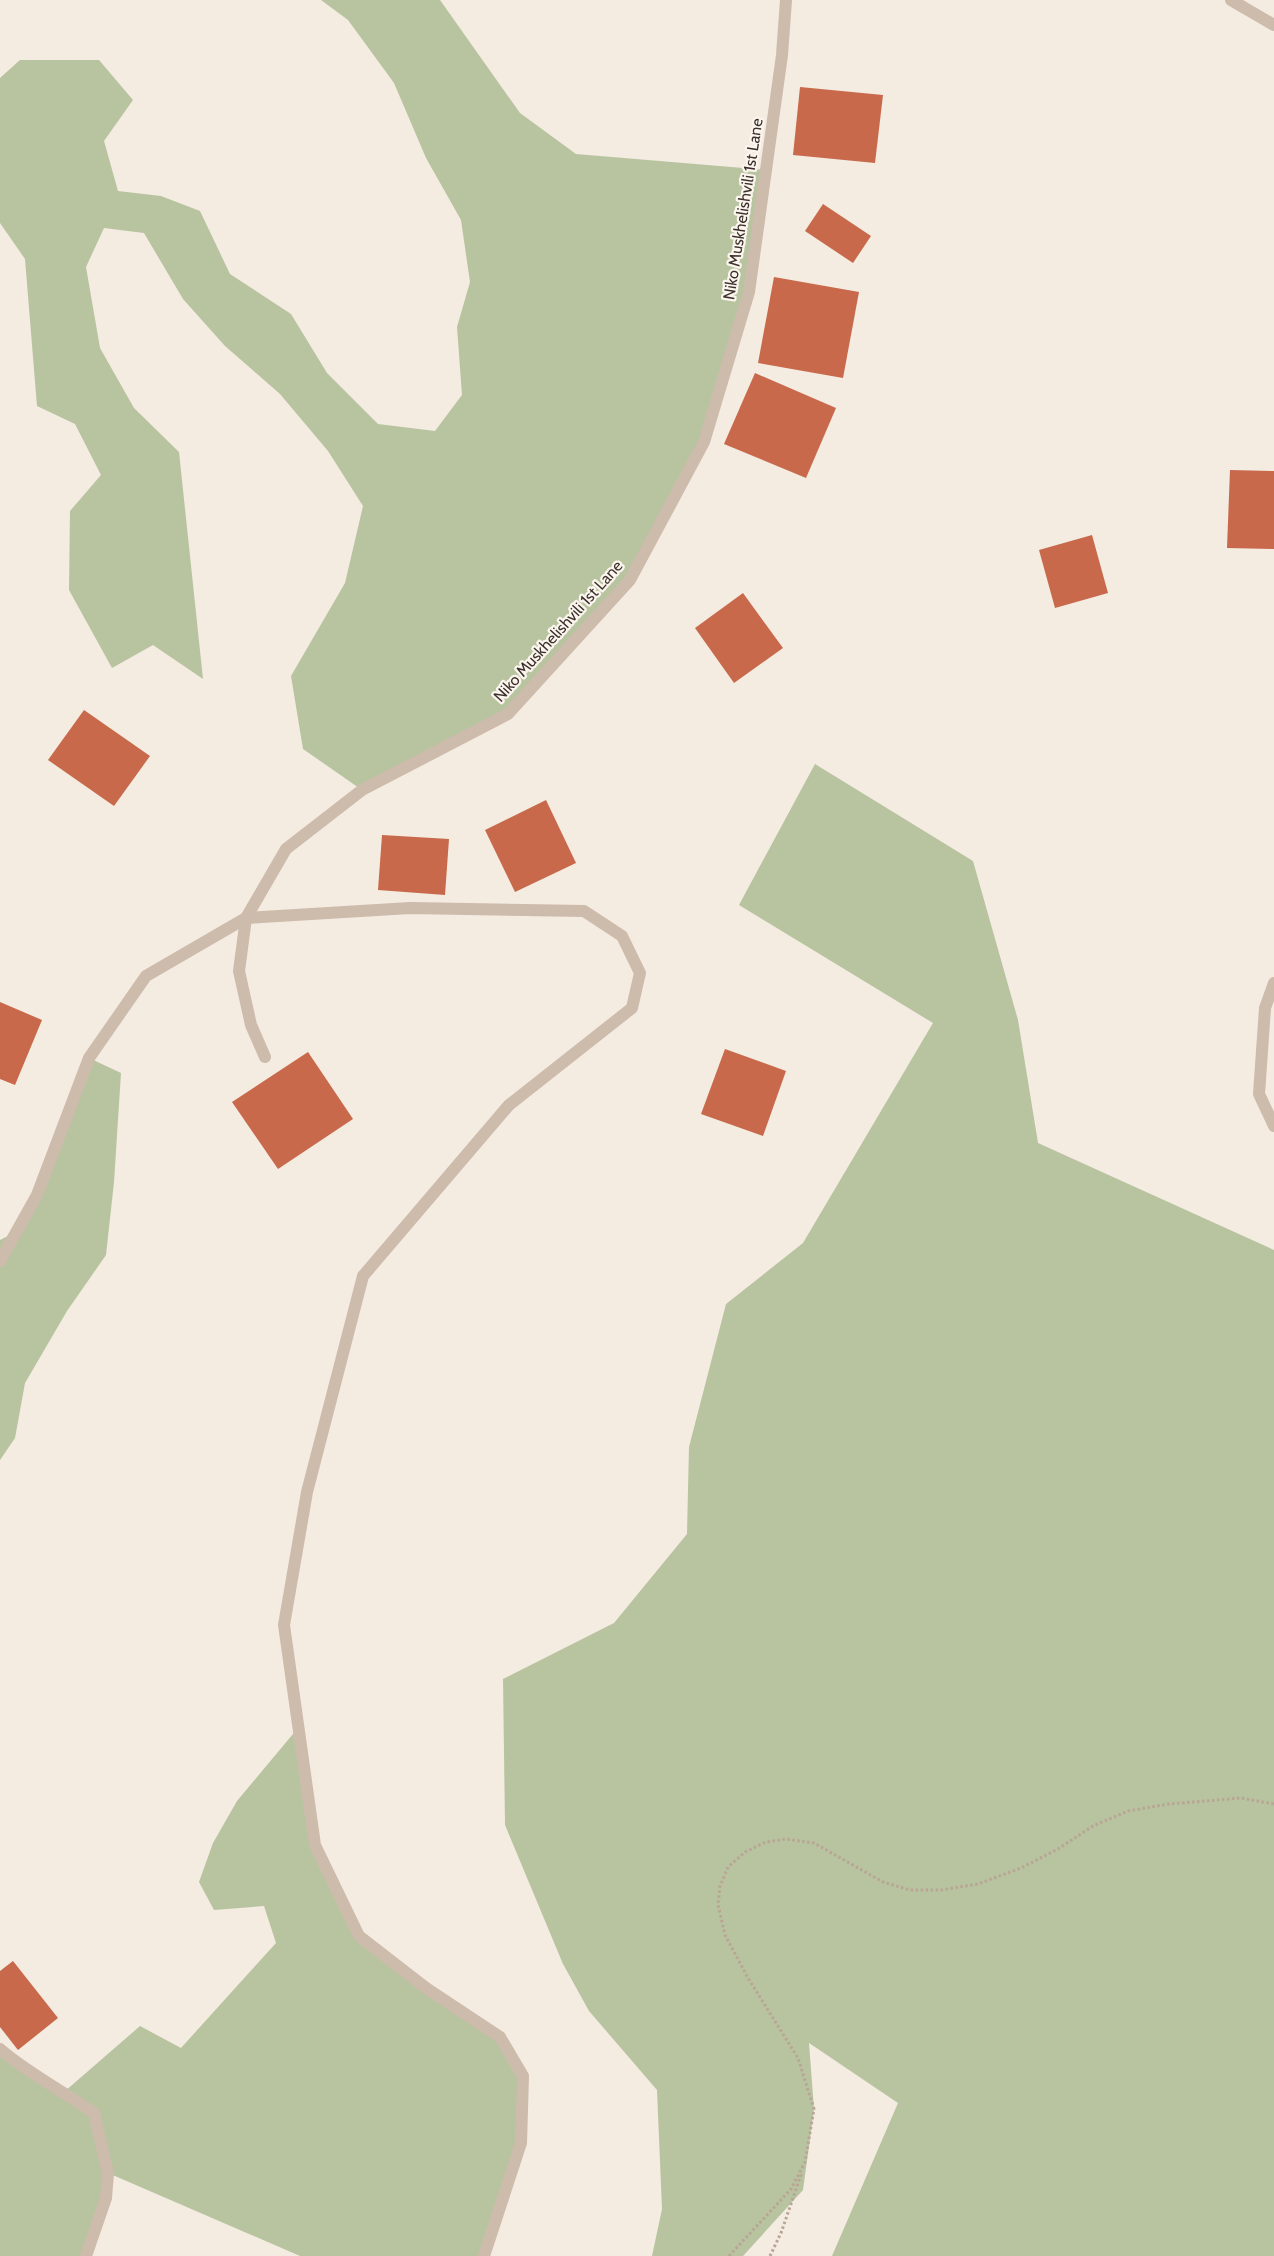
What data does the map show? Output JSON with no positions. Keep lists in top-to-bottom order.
{
  "streets": {
    "street": ["Niko Muskhelishvili 1st Lane"]
  }
}
